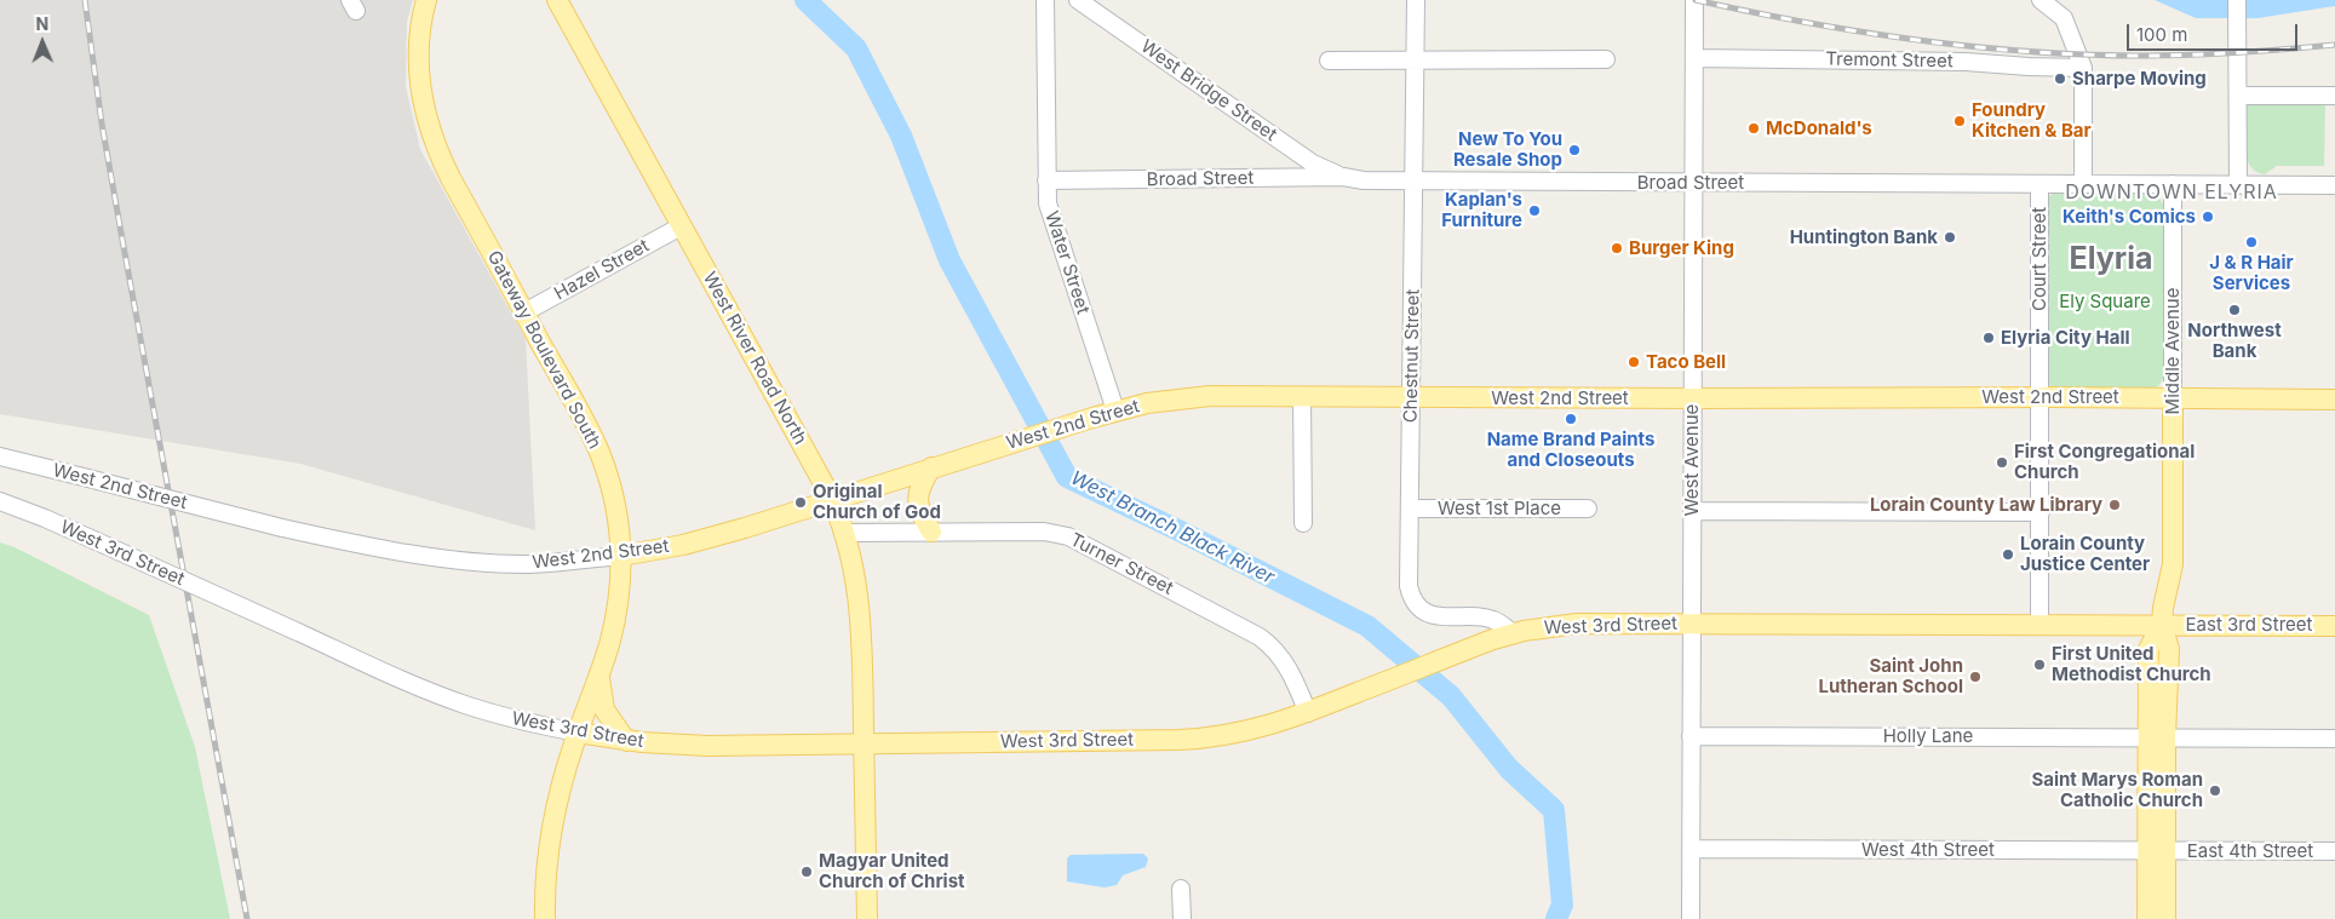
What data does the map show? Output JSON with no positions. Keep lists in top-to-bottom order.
{
  "streets": {
    "main road": [
      "Gateway Boulevard South",
      "Middle Avenue",
      "West River Road North",
      "West 2nd Street",
      "West 3rd Street",
      "East 3rd Street"
    ],
    "street": [
      "Tremont Street",
      "West Bridge Street",
      "Broad Street",
      "Court Street",
      "Water Street",
      "Hazel Street",
      "Chestnut Street",
      "West Avenue",
      "West 1st Place",
      "Turner Street",
      "Holly Lane",
      "West 4th Street",
      "East 4th Street"
    ]
  },
  "crossings": [
    ["Tremont Street", "West Avenue"],
    ["West Bridge Street", "Broad Street"],
    ["Broad Street", "Court Street"],
    ["Broad Street", "Water Street"],
    ["Broad Street", "Middle Avenue"],
    ["Broad Street", "Chestnut Street"],
    ["Broad Street", "West Avenue"],
    ["Court Street", "West 2nd Street"],
    ["Court Street", "West 3rd Street"],
    ["Water Street", "West 2nd Street"],
    ["Hazel Street", "Gateway Boulevard South"],
    ["Hazel Street", "West River Road North"],
    ["Gateway Boulevard South", "West 2nd Street"],
    ["Gateway Boulevard South", "West 3rd Street"],
    ["Middle Avenue", "West 2nd Street"],
    ["Middle Avenue", "West 3rd Street"],
    ["Middle Avenue", "East 3rd Street"],
    ["Middle Avenue", "Holly Lane"],
    ["Middle Avenue", "West 4th Street"],
    ["Middle Avenue", "East 4th Street"],
    ["Chestnut Street", "West 2nd Street"],
    ["Chestnut Street", "West 1st Place"],
    ["Chestnut Street", "West 3rd Street"],
    ["West River Road North", "West 2nd Street"],
    ["West River Road North", "West 3rd Street"],
    ["West River Road North", "Turner Street"],
    ["West 2nd Street", "West Avenue"],
    ["West Avenue", "West 3rd Street"],
    ["West Avenue", "Holly Lane"],
    ["West Avenue", "West 4th Street"],
    ["West 3rd Street", "Turner Street"],
    ["West 3rd Street", "East 3rd Street"],
    ["West 4th Street", "East 4th Street"]
  ],
  "districts": ["DOWNTOWN ELYRIA", "Elyria"],
  "water": ["West Branch Black River"],
  "parks": ["Ely Square"],
  "places": [
    "Sharpe Moving",
    "Foundry Kitchen & Bar",
    "McDonald's",
    "New To You Resale Shop",
    "Kaplan's Furniture",
    "Keith's Comics",
    "Huntington Bank",
    "J & R Hair Services",
    "Burger King",
    "Northwest Bank",
    "Elyria City Hall",
    "Taco Bell",
    "Name Brand Paints and Closeouts",
    "First Congregational Church",
    "Original Church of God",
    "Lorain County Law Library",
    "Lorain County Justice Center",
    "First United Methodist Church",
    "Saint John Lutheran School",
    "Saint Marys Roman Catholic Church",
    "Magyar United Church of Christ"
  ],
  "scale_bar": "100 m",
  "north": "top"
}
